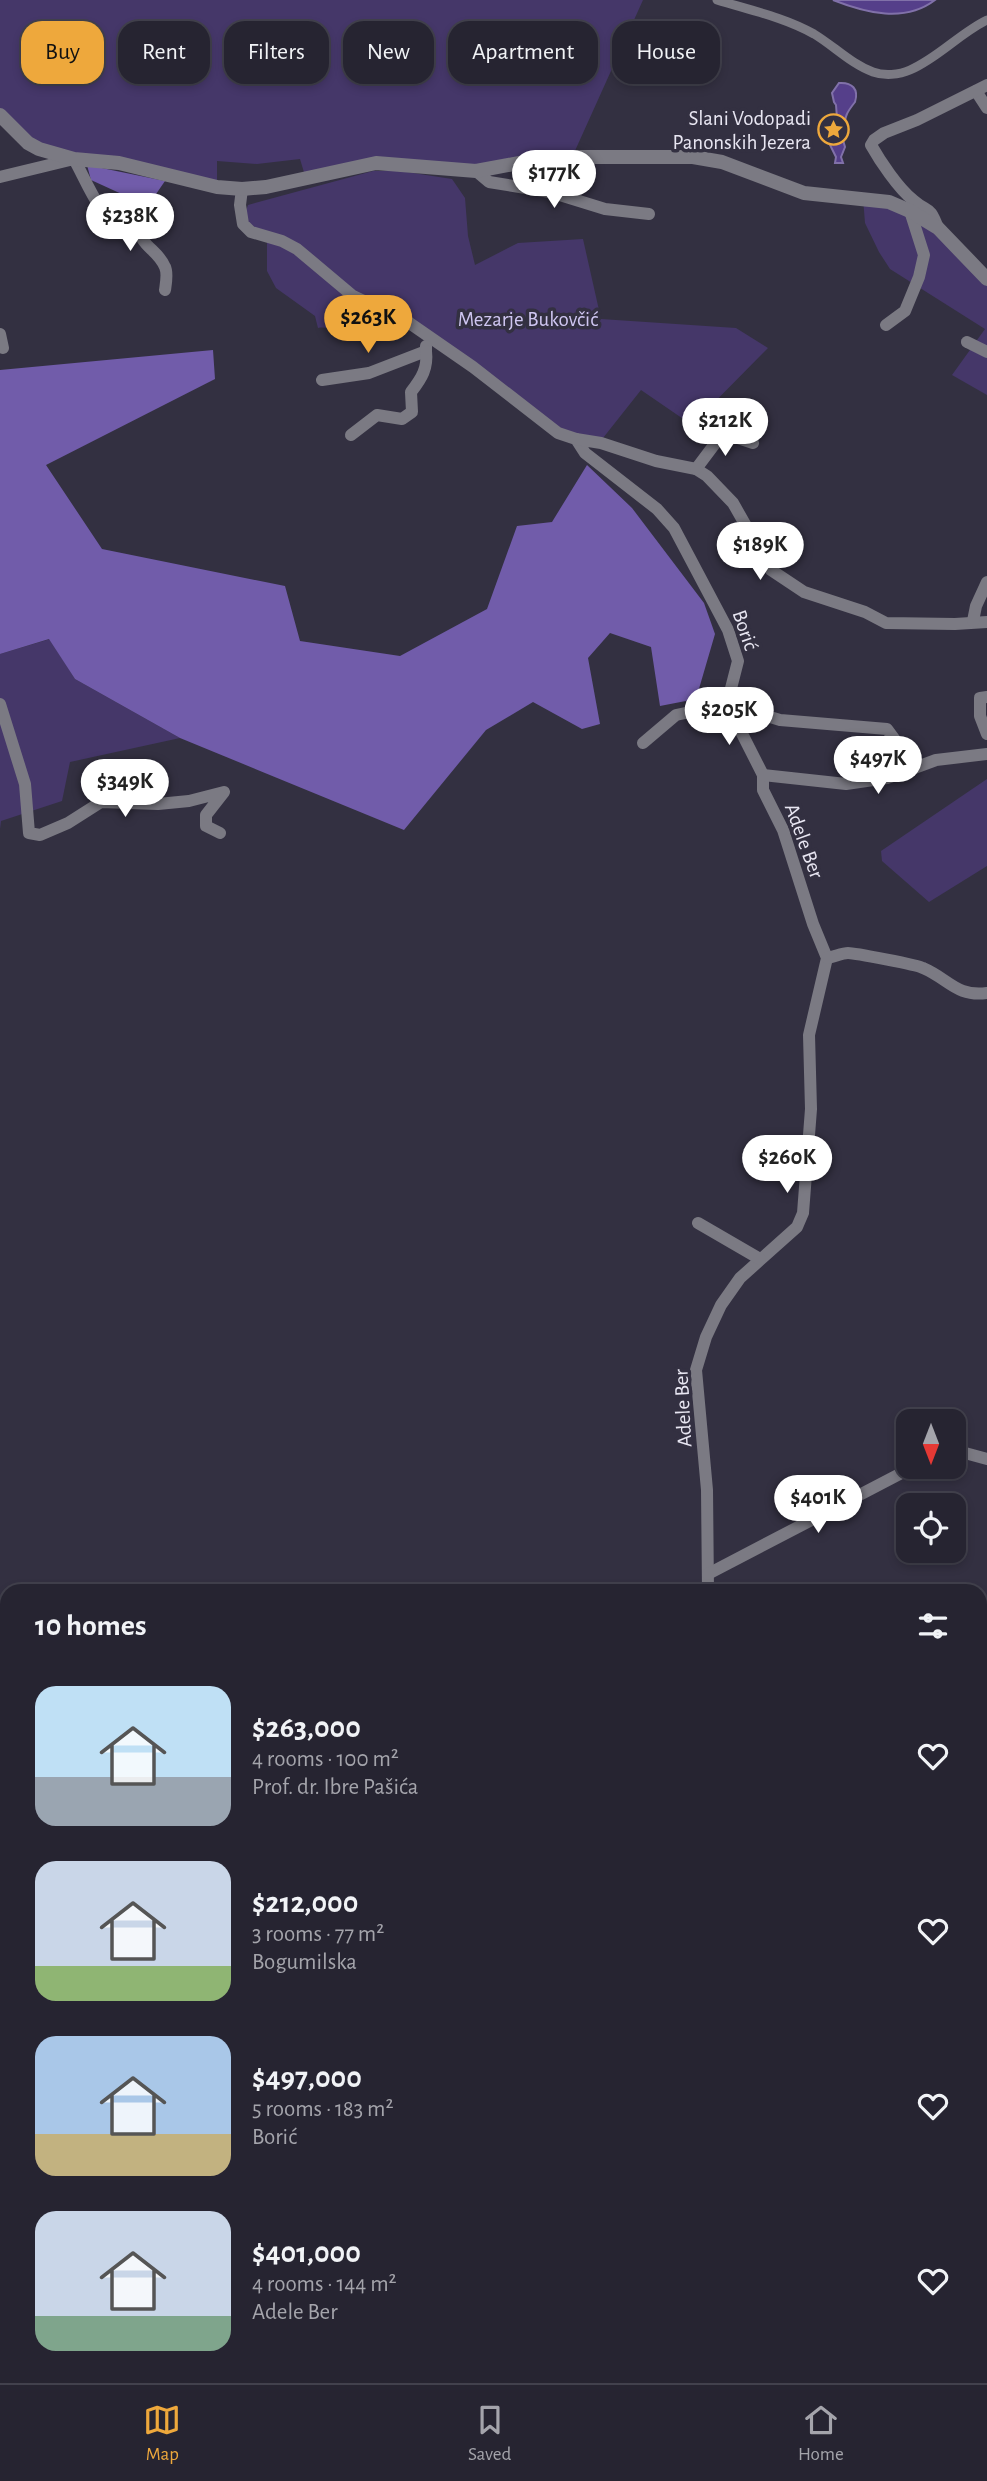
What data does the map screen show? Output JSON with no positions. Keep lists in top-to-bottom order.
{
  "streets": {
    "street": ["Borić", "Adele Ber"]
  },
  "parks": ["Mezarje Bukovčić"],
  "places": {
    "place": ["Slani Vodopadi Panonskih Jezera"]
  },
  "north": "bottom",
  "page": {
    "chip": [
      "Buy",
      "Rent",
      "Filters",
      "New",
      "Apartment",
      "House"
    ],
    "price": [
      "$177K",
      "$238K",
      "$263K",
      "$212K",
      "$189K",
      "$205K",
      "$497K",
      "$349K",
      "$260K",
      "$401K"
    ],
    "heading": "10 homes",
    "list": [
      {
        "name": "$263,000",
        "note": "4 rooms · 100 m² · Prof. dr. Ibre Pašića"
      },
      {
        "name": "$212,000",
        "note": "3 rooms · 77 m² · Bogumilska"
      },
      {
        "name": "$497,000",
        "note": "5 rooms · 183 m² · Borić"
      },
      {
        "name": "$401,000",
        "note": "4 rooms · 144 m² · Adele Ber"
      }
    ],
    "tabs": ["Map", "Saved", "Home"]
  }
}
